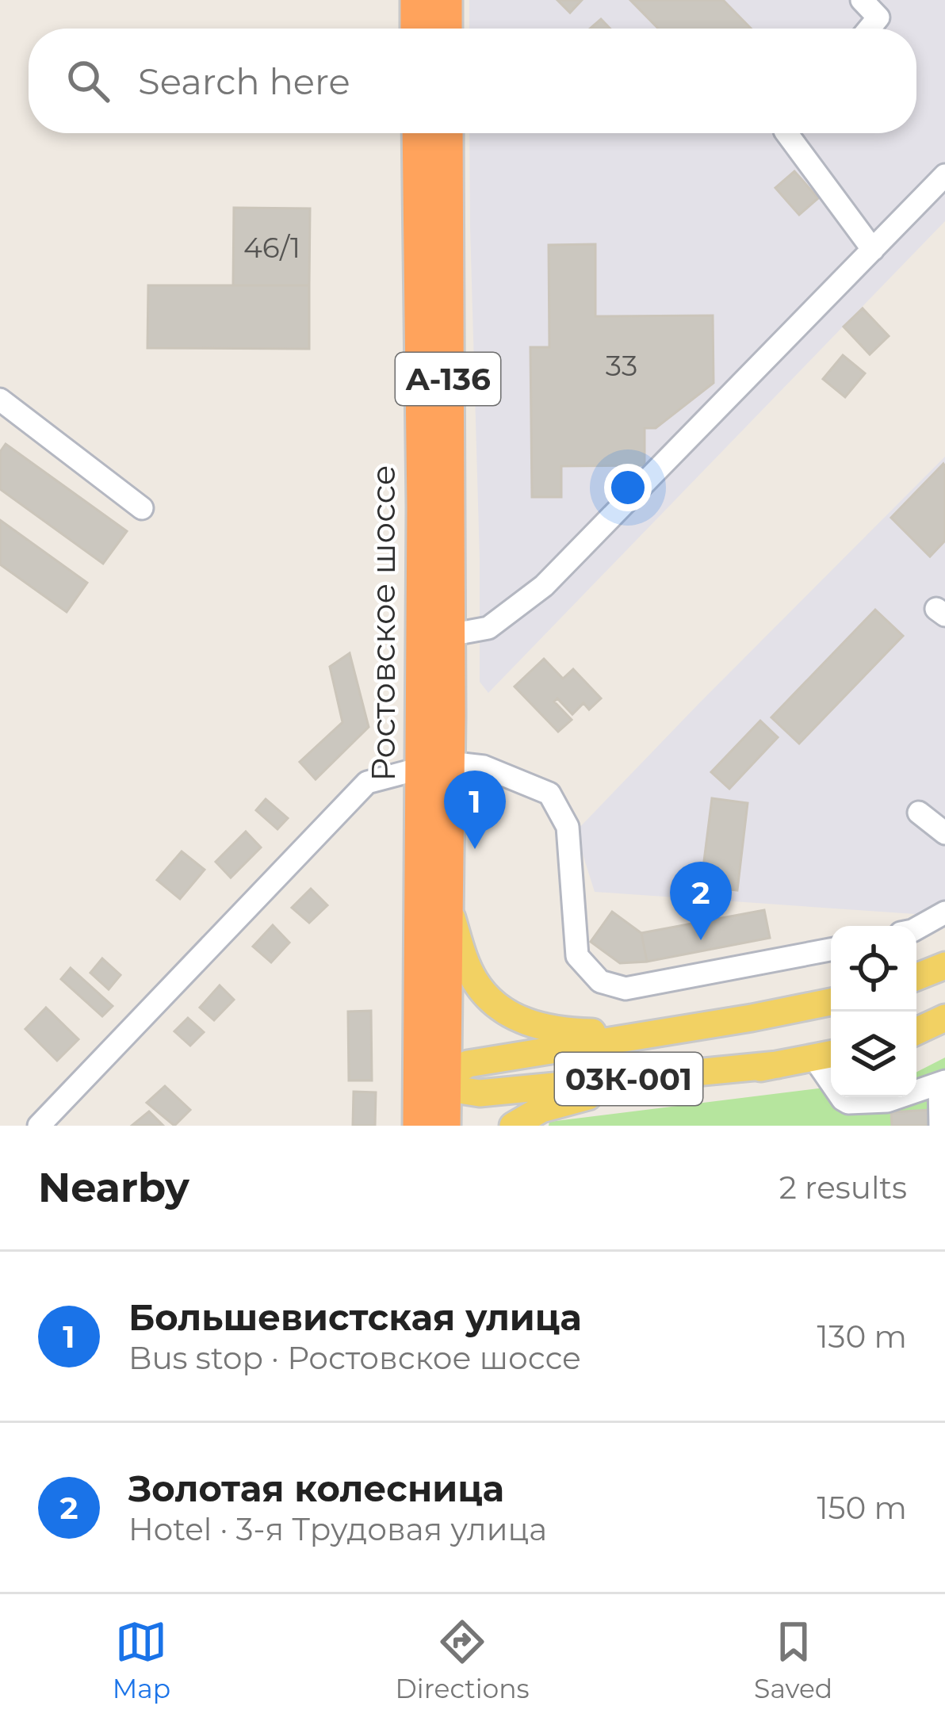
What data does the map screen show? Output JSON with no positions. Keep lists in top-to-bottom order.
{
  "streets": {
    "highway": ["А-136", "Ростовское шоссе"],
    "main road": ["03К-001"]
  },
  "crossings": [
    ["А-136", "Ростовское шоссе"],
    ["А-136", "03К-001"],
    ["Ростовское шоссе", "03К-001"]
  ],
  "house_numbers": ["46/1", "33"],
  "page": {
    "search": "Search here",
    "pins": ["1", "2"],
    "heading": ["Nearby", "2 results"],
    "list": [
      {
        "mark": "1",
        "name": "Большевистская улица",
        "note": "Bus stop · Ростовское шоссе",
        "value": "130 m"
      },
      {
        "mark": "2",
        "name": "Золотая колесница",
        "note": "Hotel · 3-я Трудовая улица",
        "value": "150 m"
      }
    ],
    "nav": ["Map", "Directions", "Saved"]
  }
}
